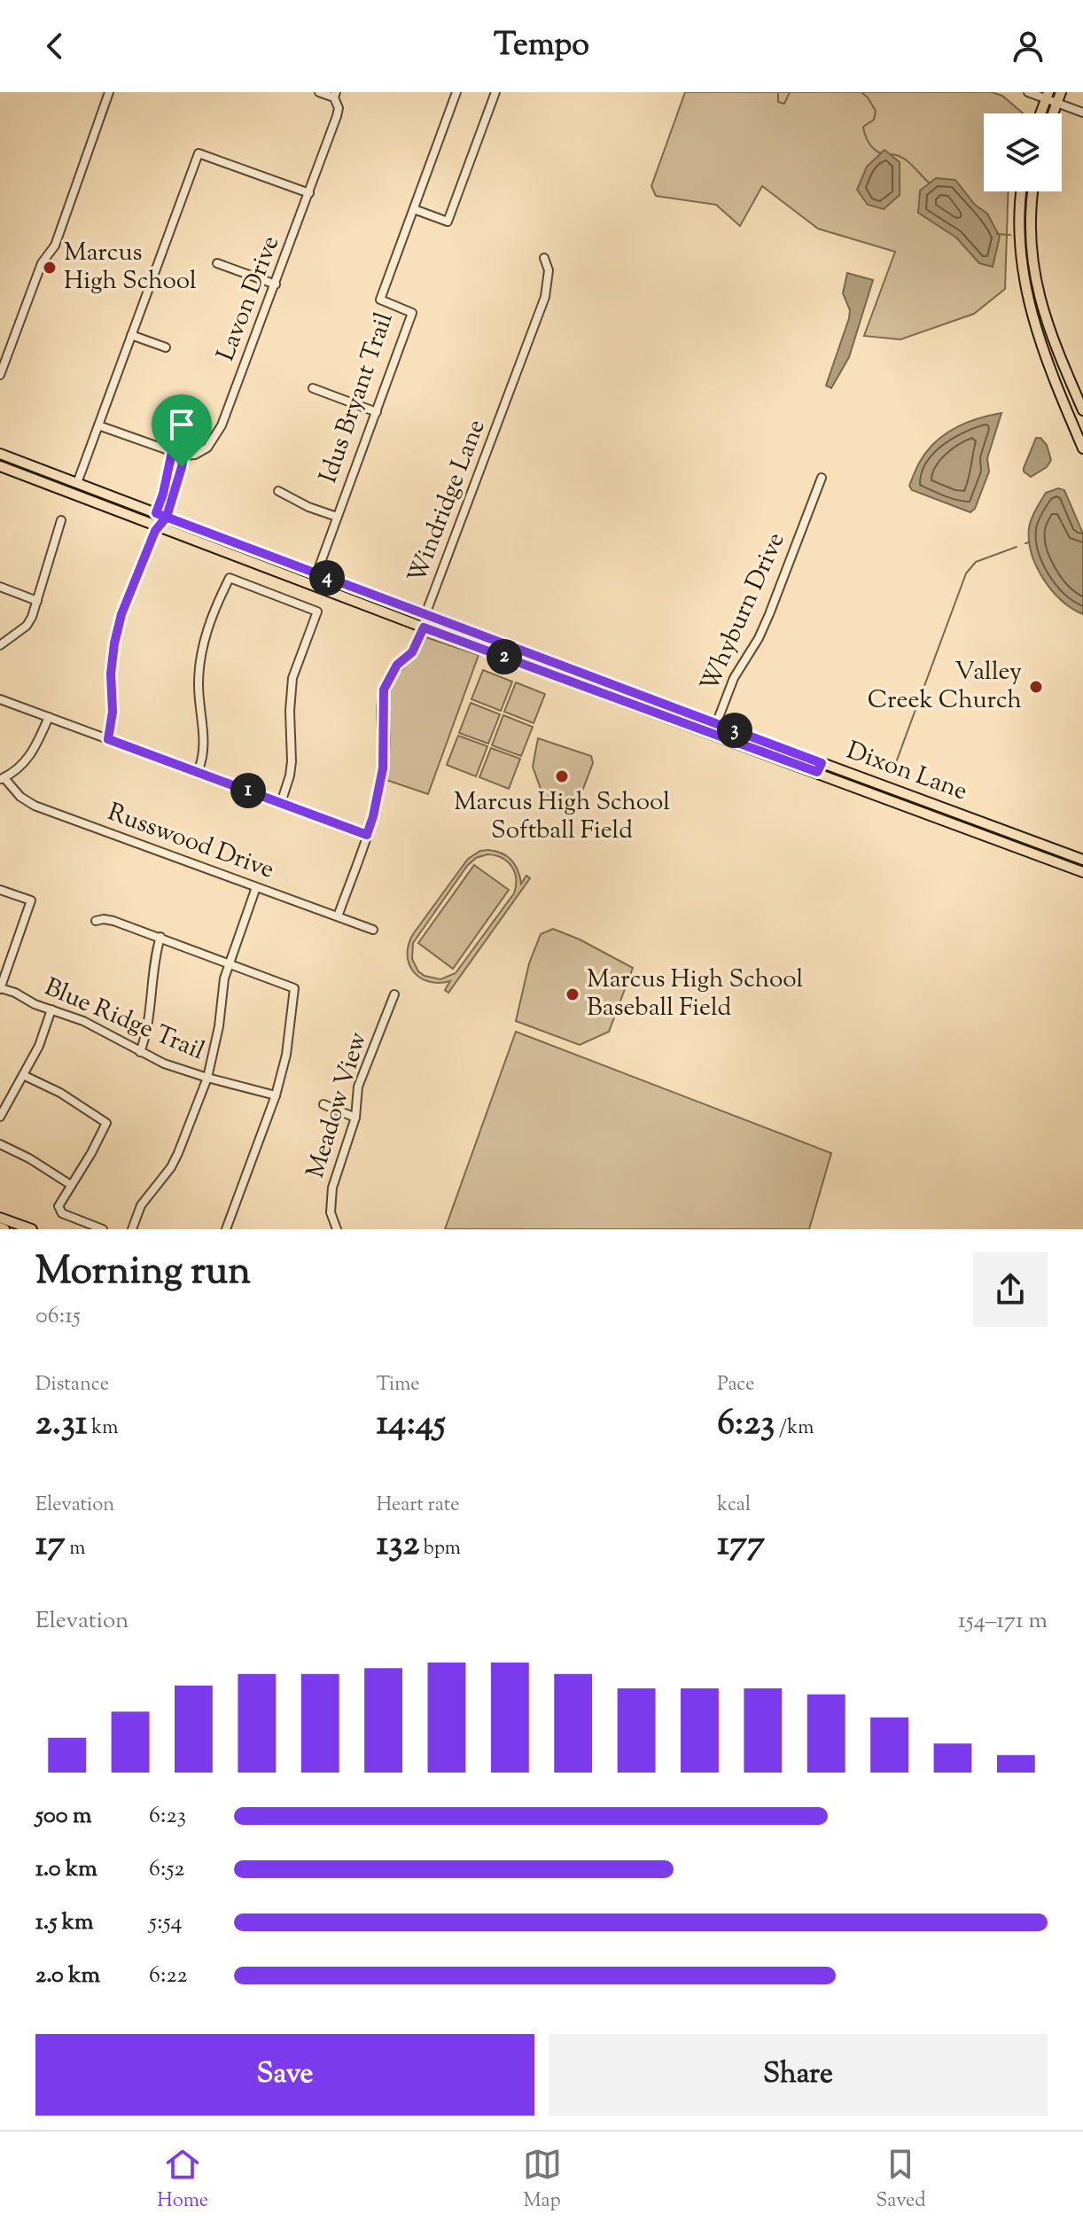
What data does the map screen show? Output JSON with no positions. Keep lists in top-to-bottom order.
{
  "streets": {
    "main road": ["Dixon Lane"],
    "street": [
      "Lavon Drive",
      "Idus Bryant Trail",
      "Windridge Lane",
      "Whyburn Drive",
      "Russwood Drive",
      "Blue Ridge Trail",
      "Meadow View"
    ]
  },
  "crossings": [
    ["Idus Bryant Trail", "Dixon Lane"],
    ["Windridge Lane", "Dixon Lane"],
    ["Windridge Lane", "Russwood Drive"],
    ["Whyburn Drive", "Dixon Lane"]
  ],
  "places": [
    "Marcus High School",
    "Valley Creek Church",
    "Marcus High School Softball Field",
    "Marcus High School Baseball Field"
  ],
  "page": {
    "header": "Tempo",
    "pins": [
      "4",
      "2",
      "3",
      "1"
    ],
    "heading": ["Morning run", "06:15"],
    "stats": [
      ["Distance", "2.31 km"],
      ["Time", "14:45"],
      ["Pace", "6:23 /km"],
      ["Elevation", "17 m"],
      ["Heart rate", "132 bpm"],
      ["kcal", "177"]
    ],
    "chart": ["Elevation", "154–171 m"],
    "list": [
      {
        "name": "500 m",
        "note": "6:23"
      },
      {
        "name": "1.0 km",
        "note": "6:52"
      },
      {
        "name": "1.5 km",
        "note": "5:54"
      },
      {
        "name": "2.0 km",
        "note": "6:22"
      }
    ],
    "buttons": ["Save", "Share"],
    "tabs": ["Home", "Map", "Saved"]
  }
}
